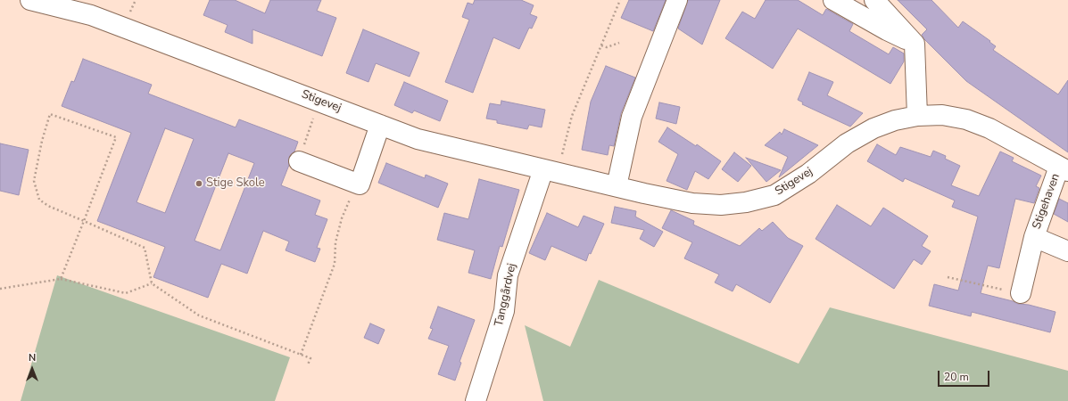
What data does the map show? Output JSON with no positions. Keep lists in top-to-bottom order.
{
  "streets": {
    "street": ["Stigevej", "Stigehaven", "Tanggårdvej"]
  },
  "crossings": [
    ["Stigevej", "Stigehaven"],
    ["Stigevej", "Tanggårdvej"]
  ],
  "places": ["Stige Skole"],
  "scale_bar": "20 m",
  "north": "top"
}
